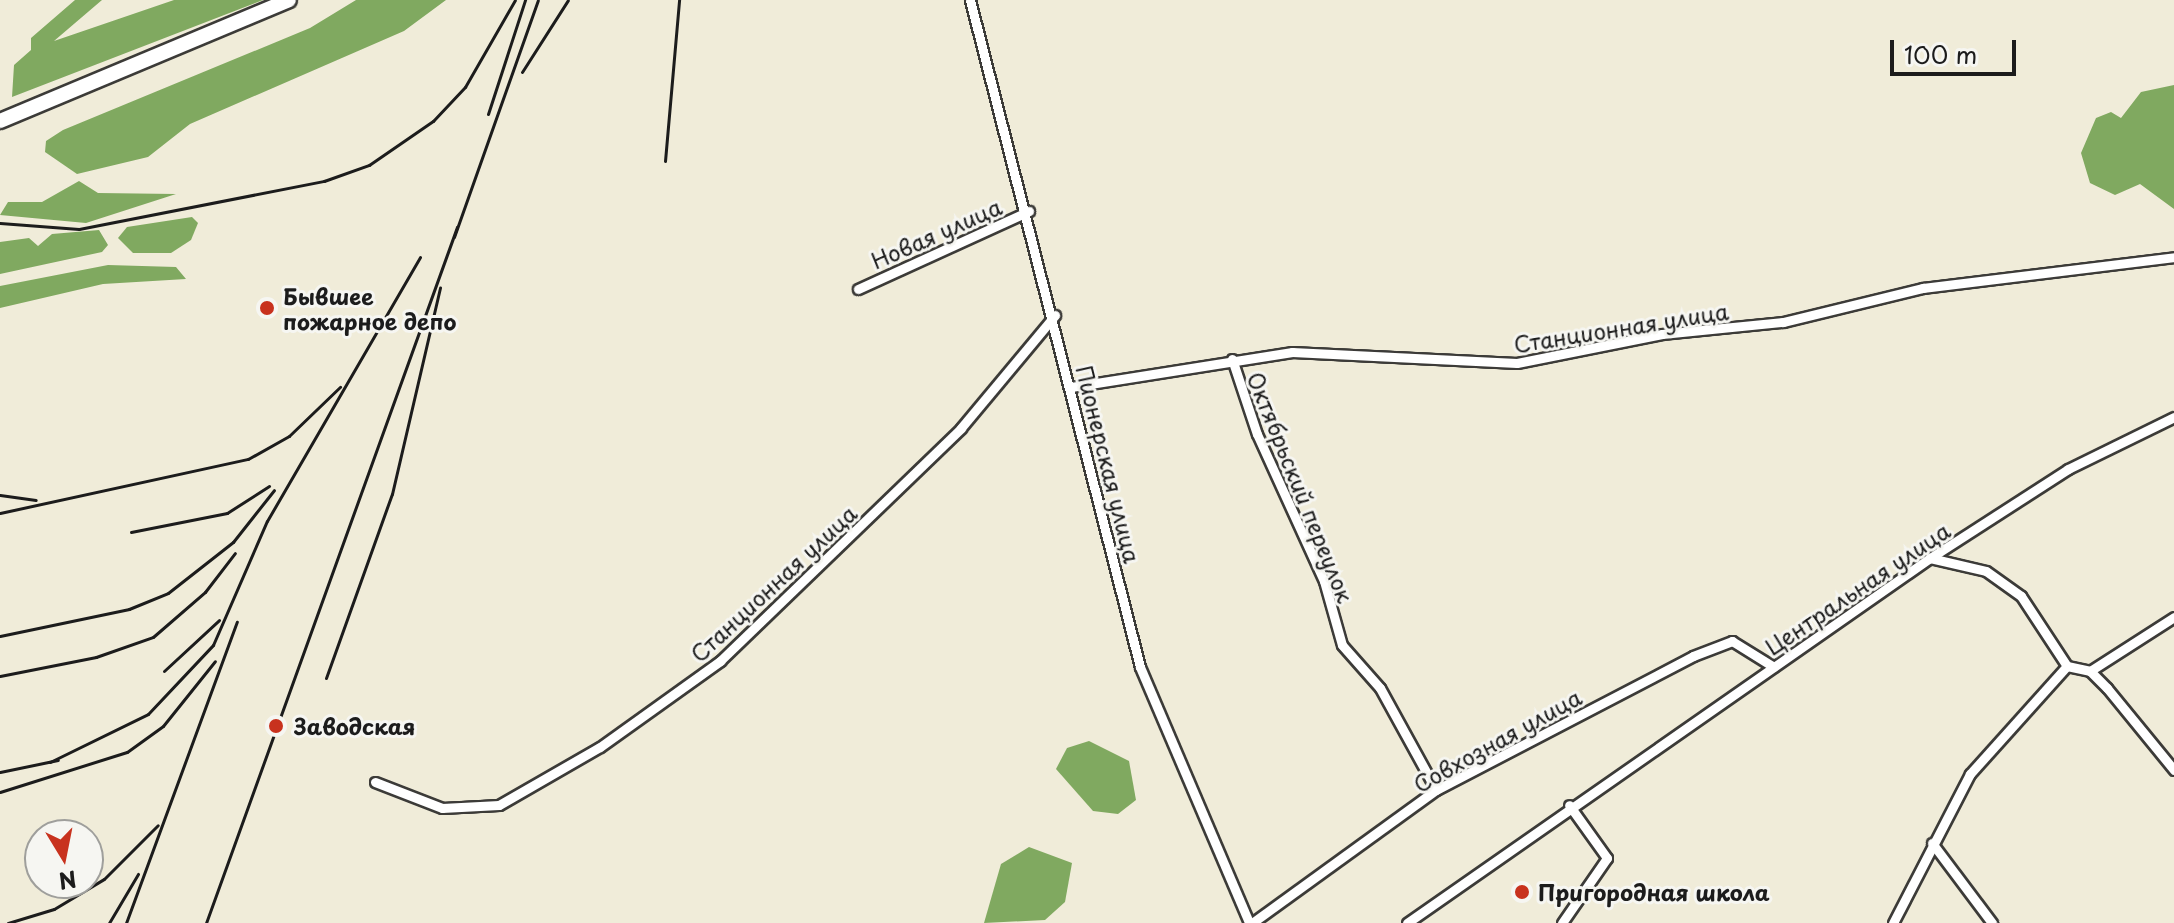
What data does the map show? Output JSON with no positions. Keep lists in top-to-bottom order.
{
  "streets": {
    "street": [
      "Новая улица",
      "Станционная улица",
      "Пионерская улица",
      "Октябрьский переулок",
      "Центральная улица",
      "Совхозная улица"
    ]
  },
  "crossings": [
    ["Новая улица", "Пионерская улица"],
    ["Станционная улица", "Пионерская улица"],
    ["Станционная улица", "Октябрьский переулок"],
    ["Пионерская улица", "Совхозная улица"],
    ["Октябрьский переулок", "Совхозная улица"],
    ["Центральная улица", "Совхозная улица"]
  ],
  "places": ["Бывшее пожарное депо", "Заводская", "Пригородная школа"],
  "scale_bar": "100 m",
  "north": "bottom"
}
